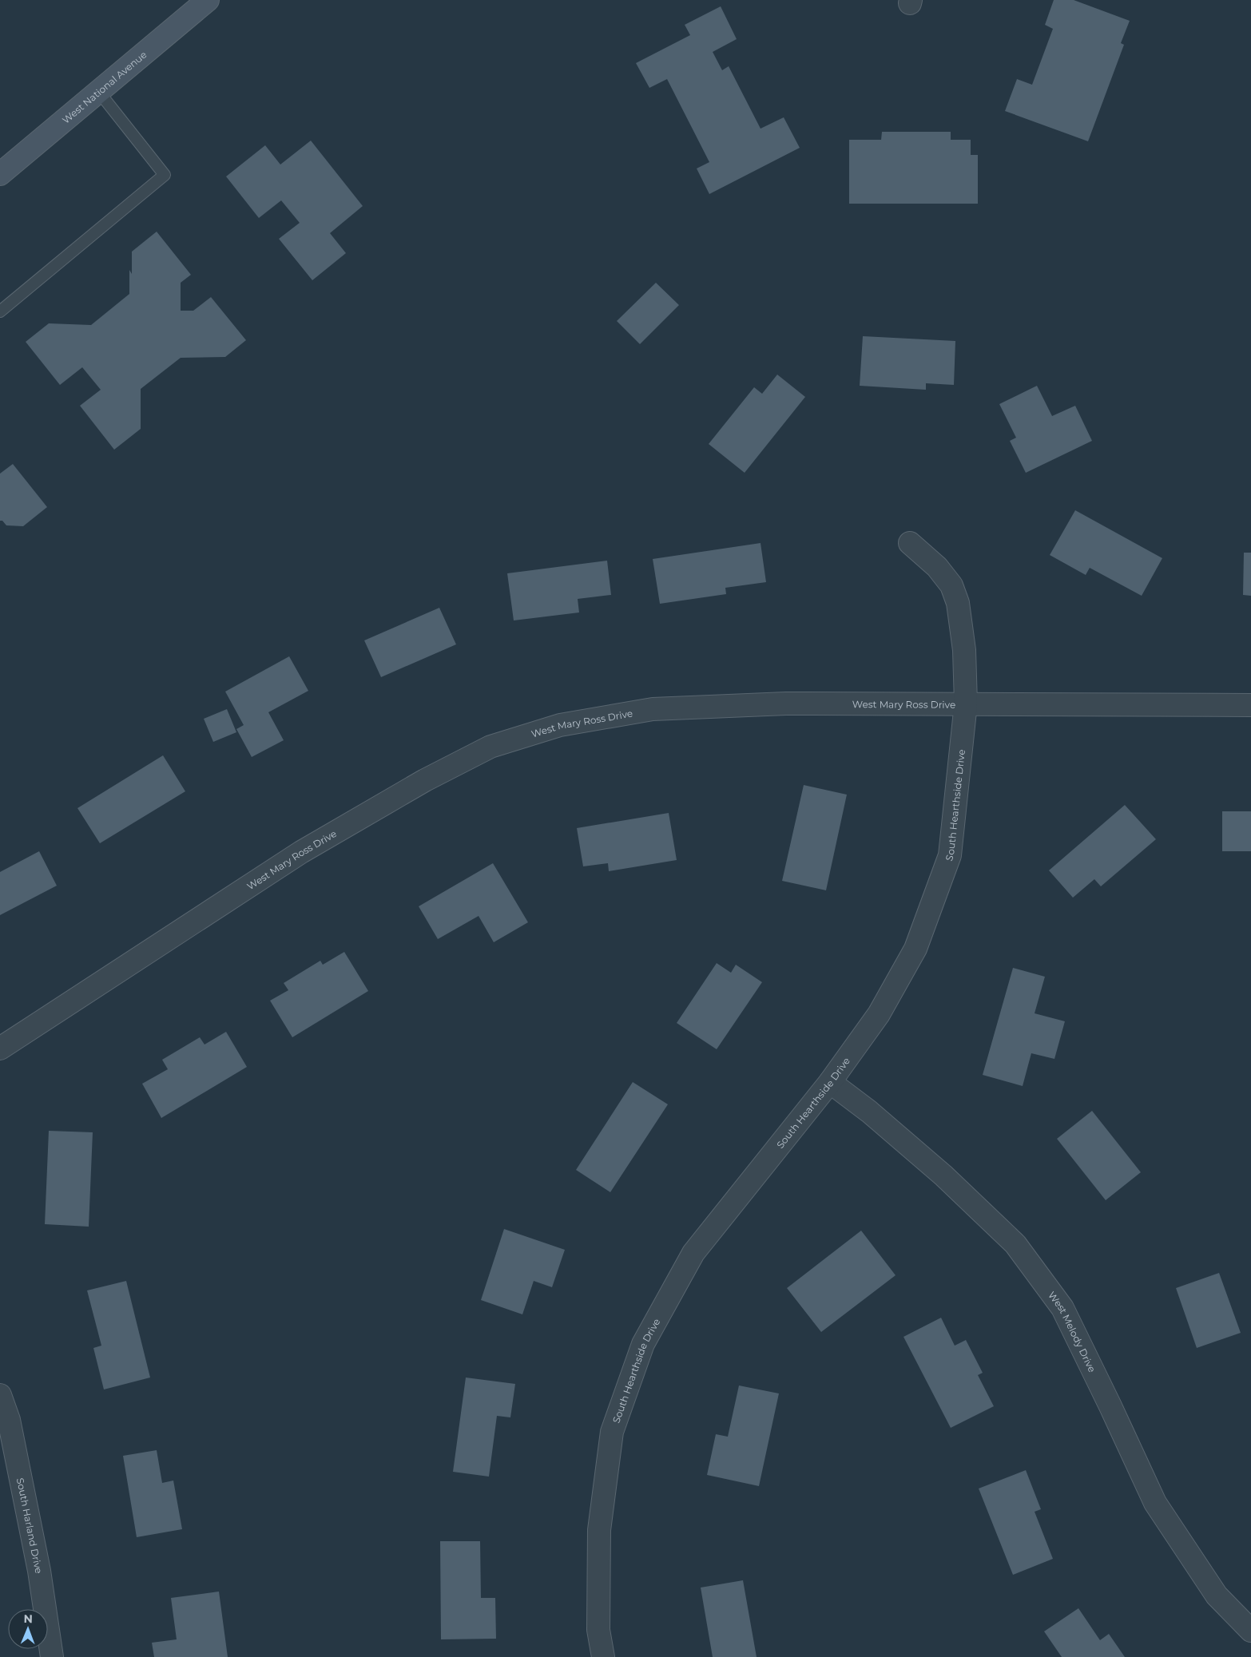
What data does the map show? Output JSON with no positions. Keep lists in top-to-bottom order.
{
  "streets": {
    "main road": ["West National Avenue"],
    "street": [
      "West Mary Ross Drive",
      "South Hearthside Drive",
      "West Melody Drive",
      "South Harland Drive"
    ]
  },
  "crossings": [
    ["West Mary Ross Drive", "South Hearthside Drive"],
    ["South Hearthside Drive", "West Melody Drive"]
  ],
  "north": "top"
}
